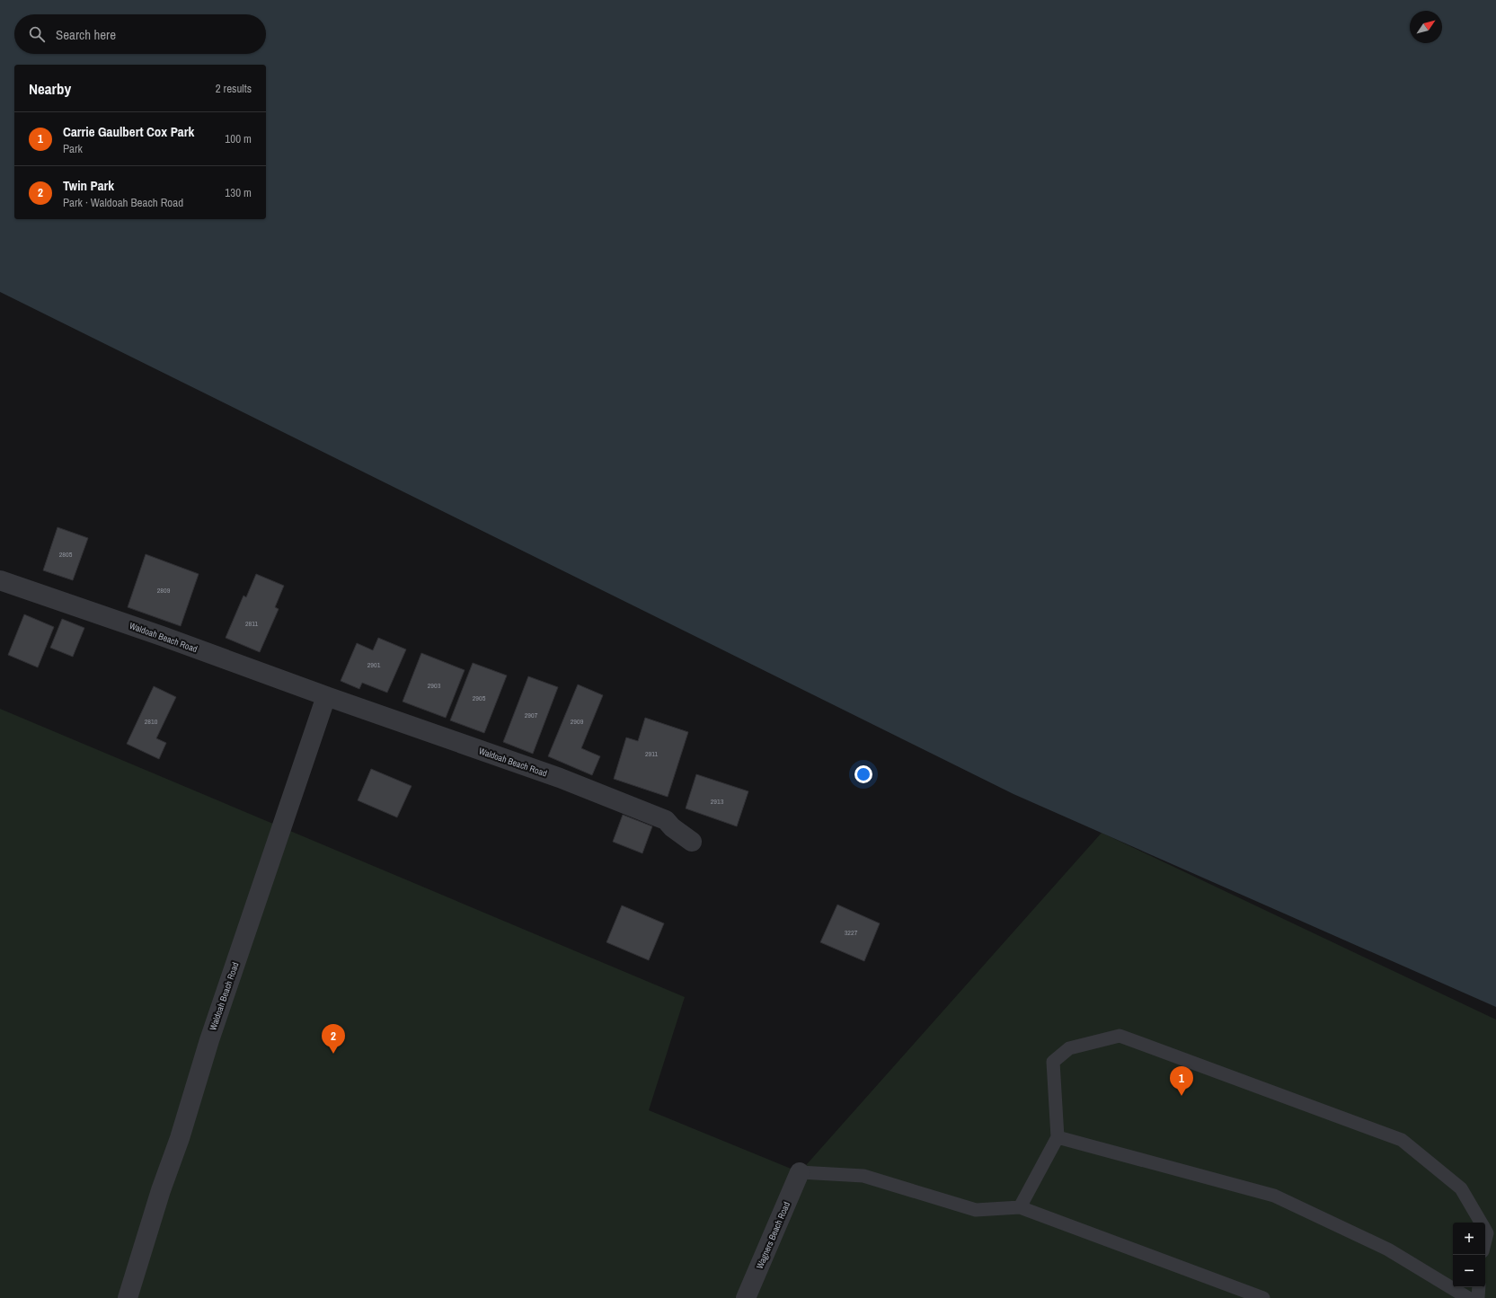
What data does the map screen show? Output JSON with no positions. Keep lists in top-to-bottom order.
{
  "streets": {
    "street": ["Waldoah Beach Road", "Wagners Beach Road"]
  },
  "house_numbers": [
    "2805",
    "2809",
    "2811",
    "2901",
    "2903",
    "2905",
    "2907",
    "2810",
    "2909",
    "2911",
    "2913",
    "3227"
  ],
  "north": "top right",
  "page": {
    "search": "Search here",
    "heading": ["Nearby", "2 results"],
    "list": [
      {
        "mark": "1",
        "name": "Carrie Gaulbert Cox Park",
        "note": "Park",
        "value": "100 m"
      },
      {
        "mark": "2",
        "name": "Twin Park",
        "note": "Park · Waldoah Beach Road",
        "value": "130 m"
      }
    ],
    "pins": ["2", "1"],
    "map_buttons": ["+", "−"]
  }
}
